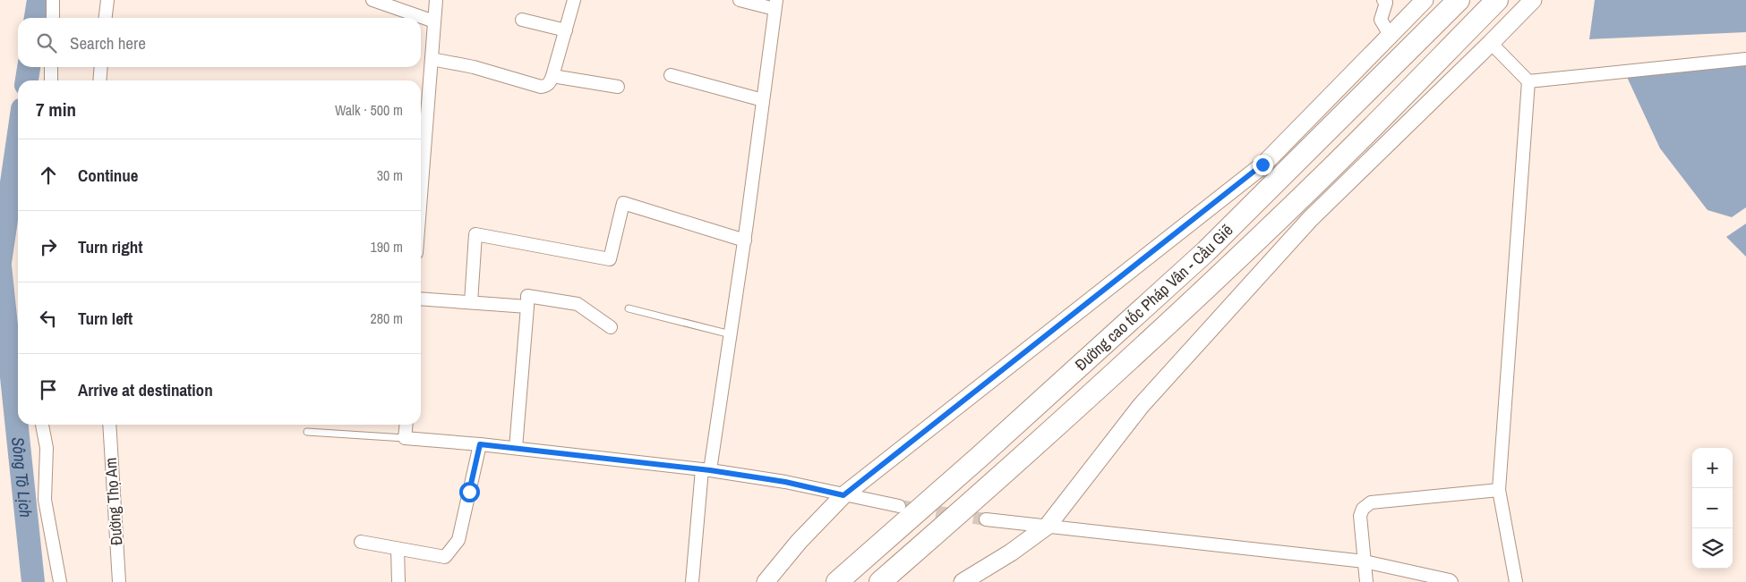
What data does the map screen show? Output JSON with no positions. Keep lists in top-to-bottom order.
{
  "streets": {
    "highway": ["Đường cao tốc Pháp Vân - Cầu Giẽ"],
    "street": ["Đường Thọ Am"]
  },
  "water": ["Sông Tô Lịch"],
  "page": {
    "search": "Search here",
    "heading": ["7 min", "Walk · 500 m"],
    "list": [
      ["Continue", "30 m"],
      ["Turn right", "190 m"],
      ["Turn left", "280 m"],
      "Arrive at destination"
    ],
    "map_buttons": ["+", "−"]
  }
}
